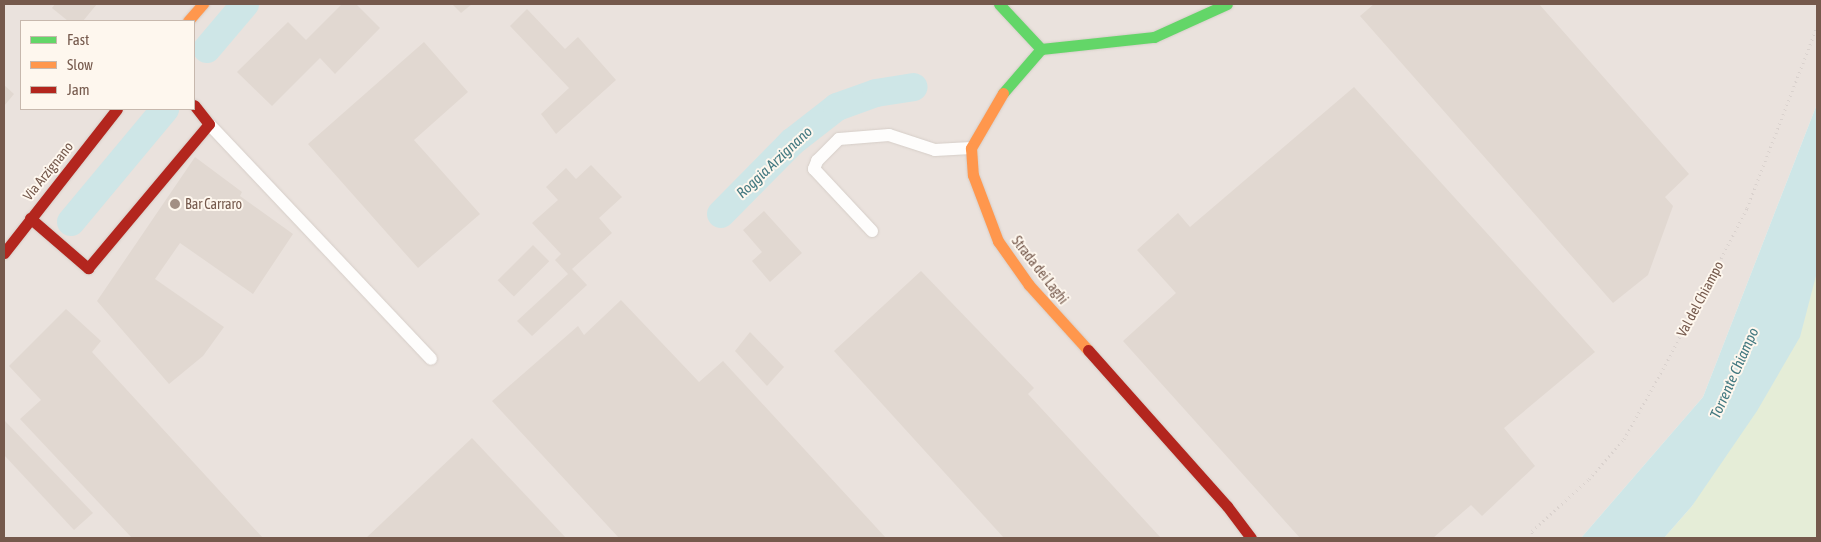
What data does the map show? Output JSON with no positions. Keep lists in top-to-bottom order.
{
  "streets": {
    "street": ["Via Arzignano", "Strada dei Laghi"],
    "path": ["Val del Chiampo"]
  },
  "water": ["Roggia Arzignano", "Torrente Chiampo"],
  "places": ["Bar Carraro"],
  "legend": ["Fast", "Slow", "Jam"]
}
